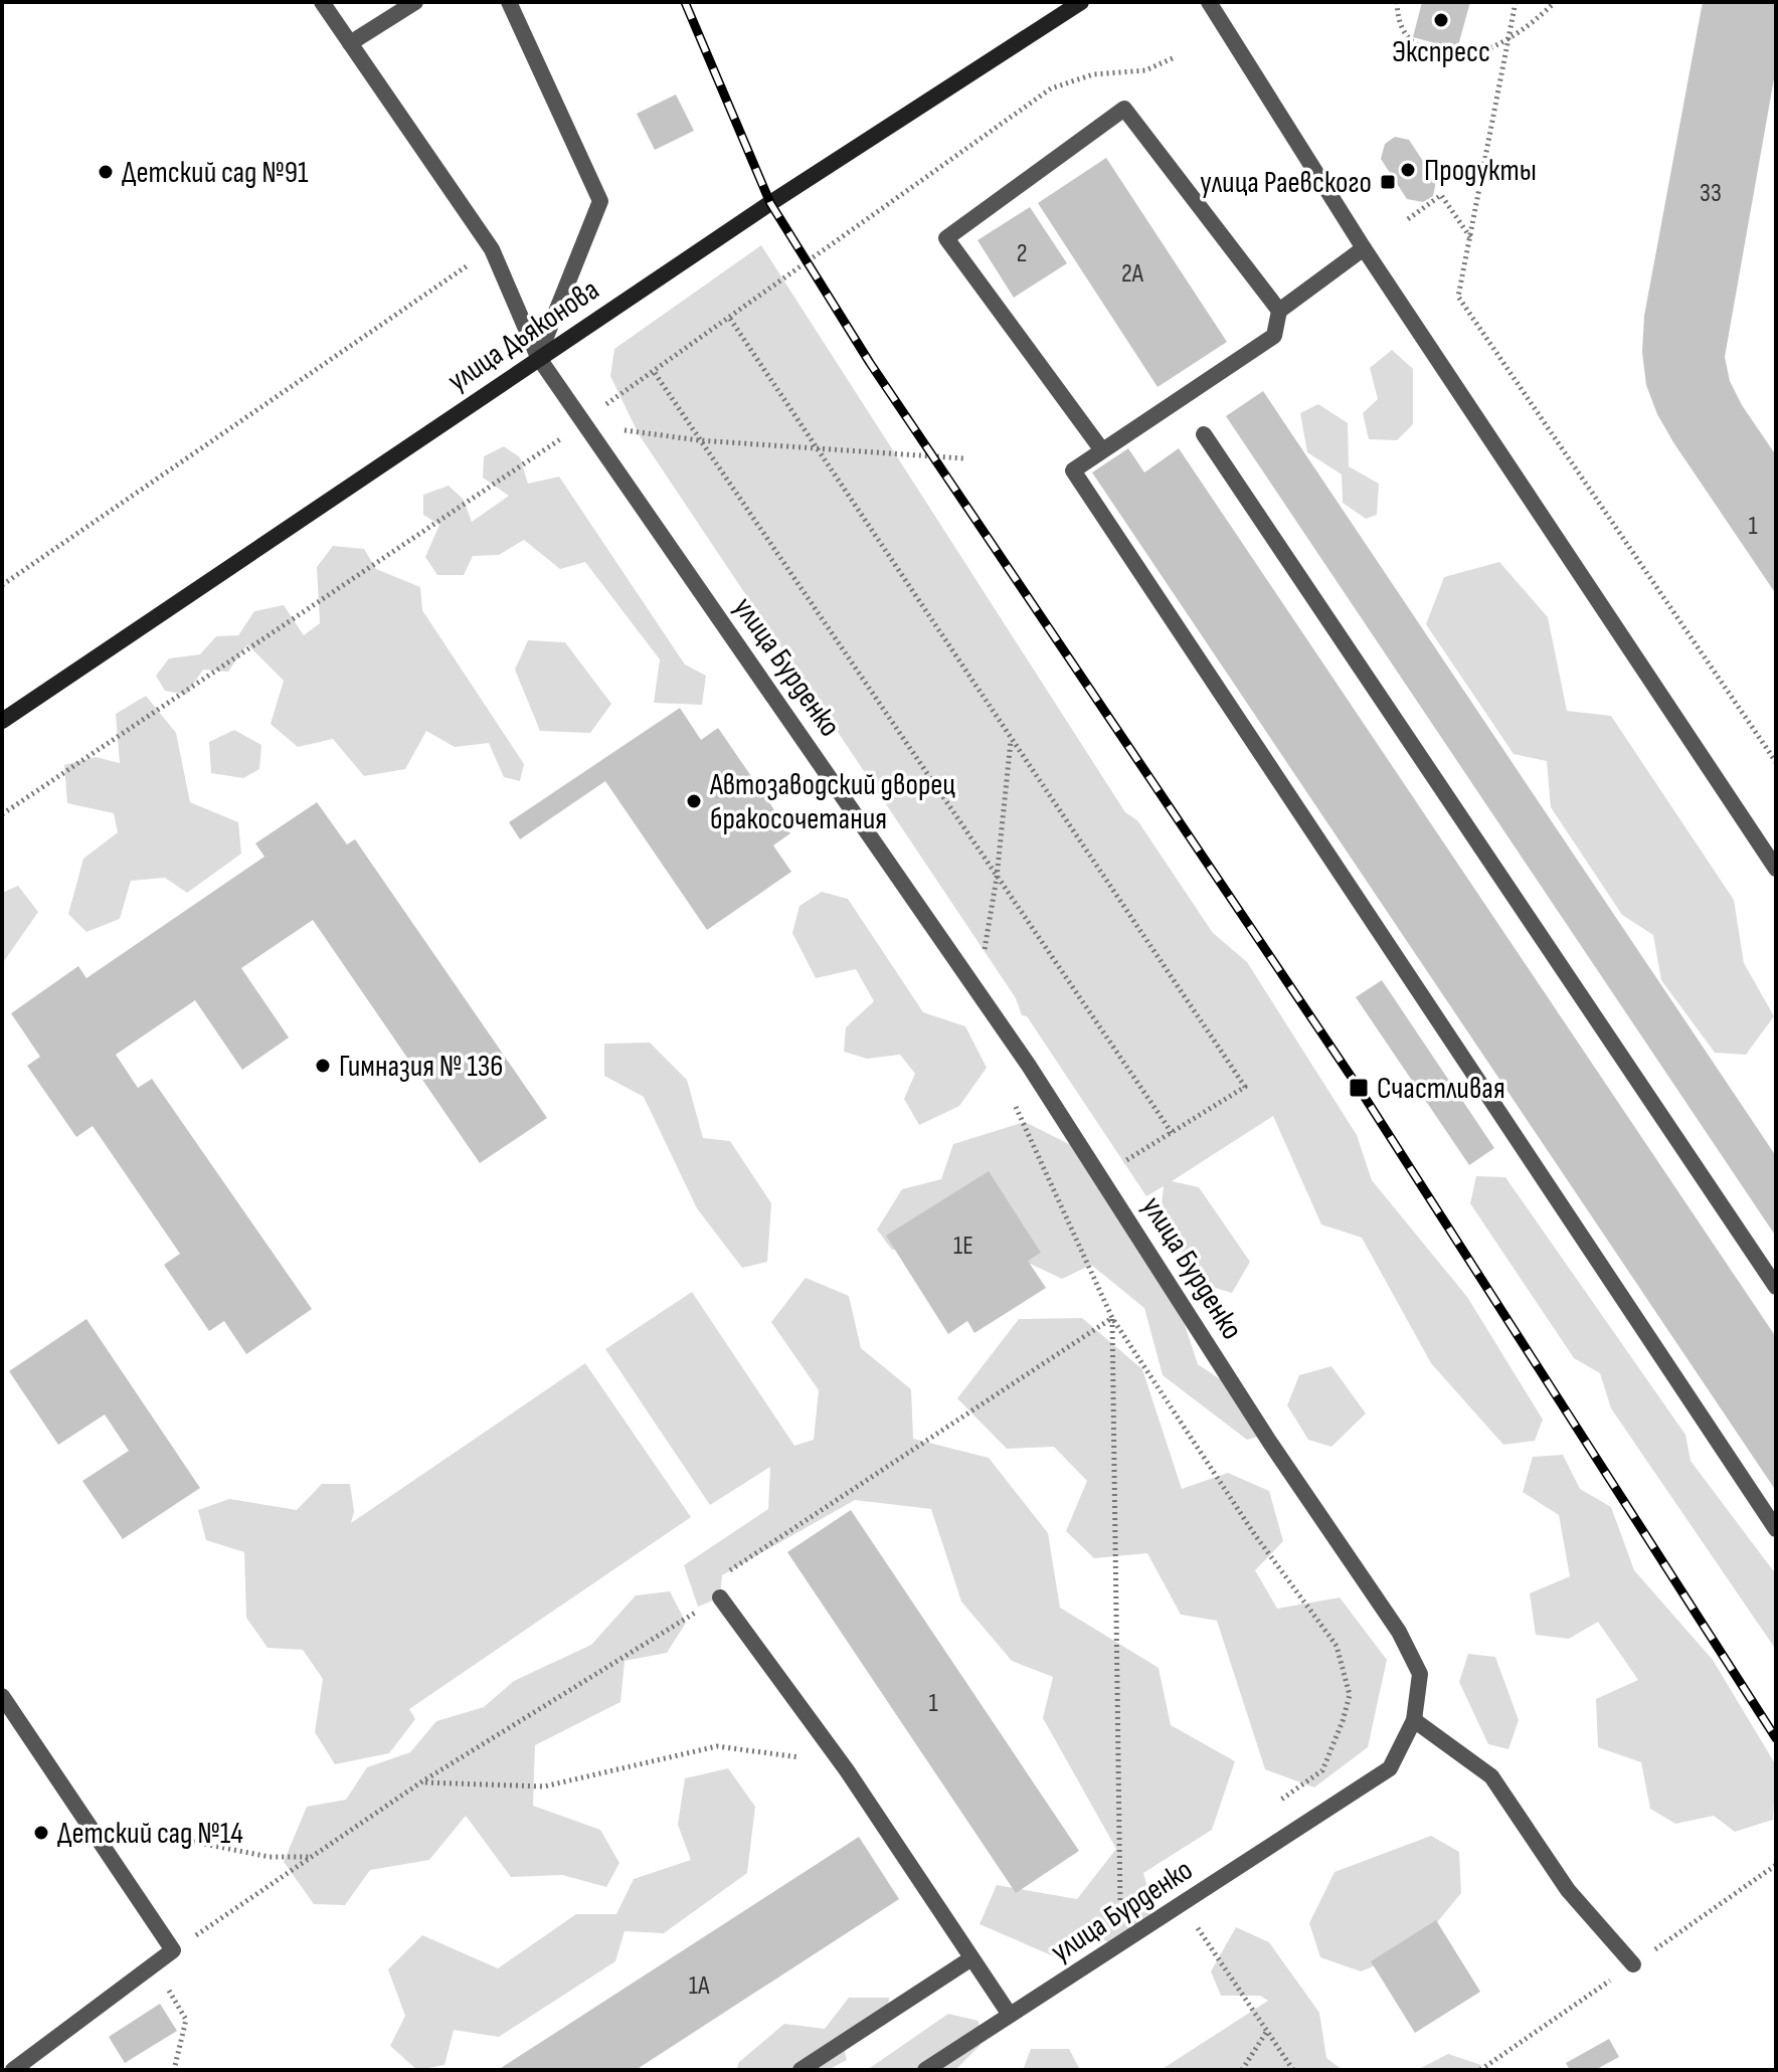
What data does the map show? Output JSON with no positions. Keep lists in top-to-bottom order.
{
  "streets": {
    "main road": ["улица Дьяконова"],
    "street": ["улица Бурденко"]
  },
  "crossings": [
    ["улица Дьяконова", "улица Бурденко"]
  ],
  "places": {
    "other": [
      "Экспресс",
      "Продукты",
      "Детский сад №91",
      "Автозаводский дворец бракосочетания",
      "Гимназия № 136",
      "Детский сад №14"
    ],
    "transit": ["улица Раевского", "Счастливая"]
  },
  "house_numbers": [
    "33",
    "2",
    "2А",
    "1",
    "1Е",
    "1",
    "1А"
  ]
}
